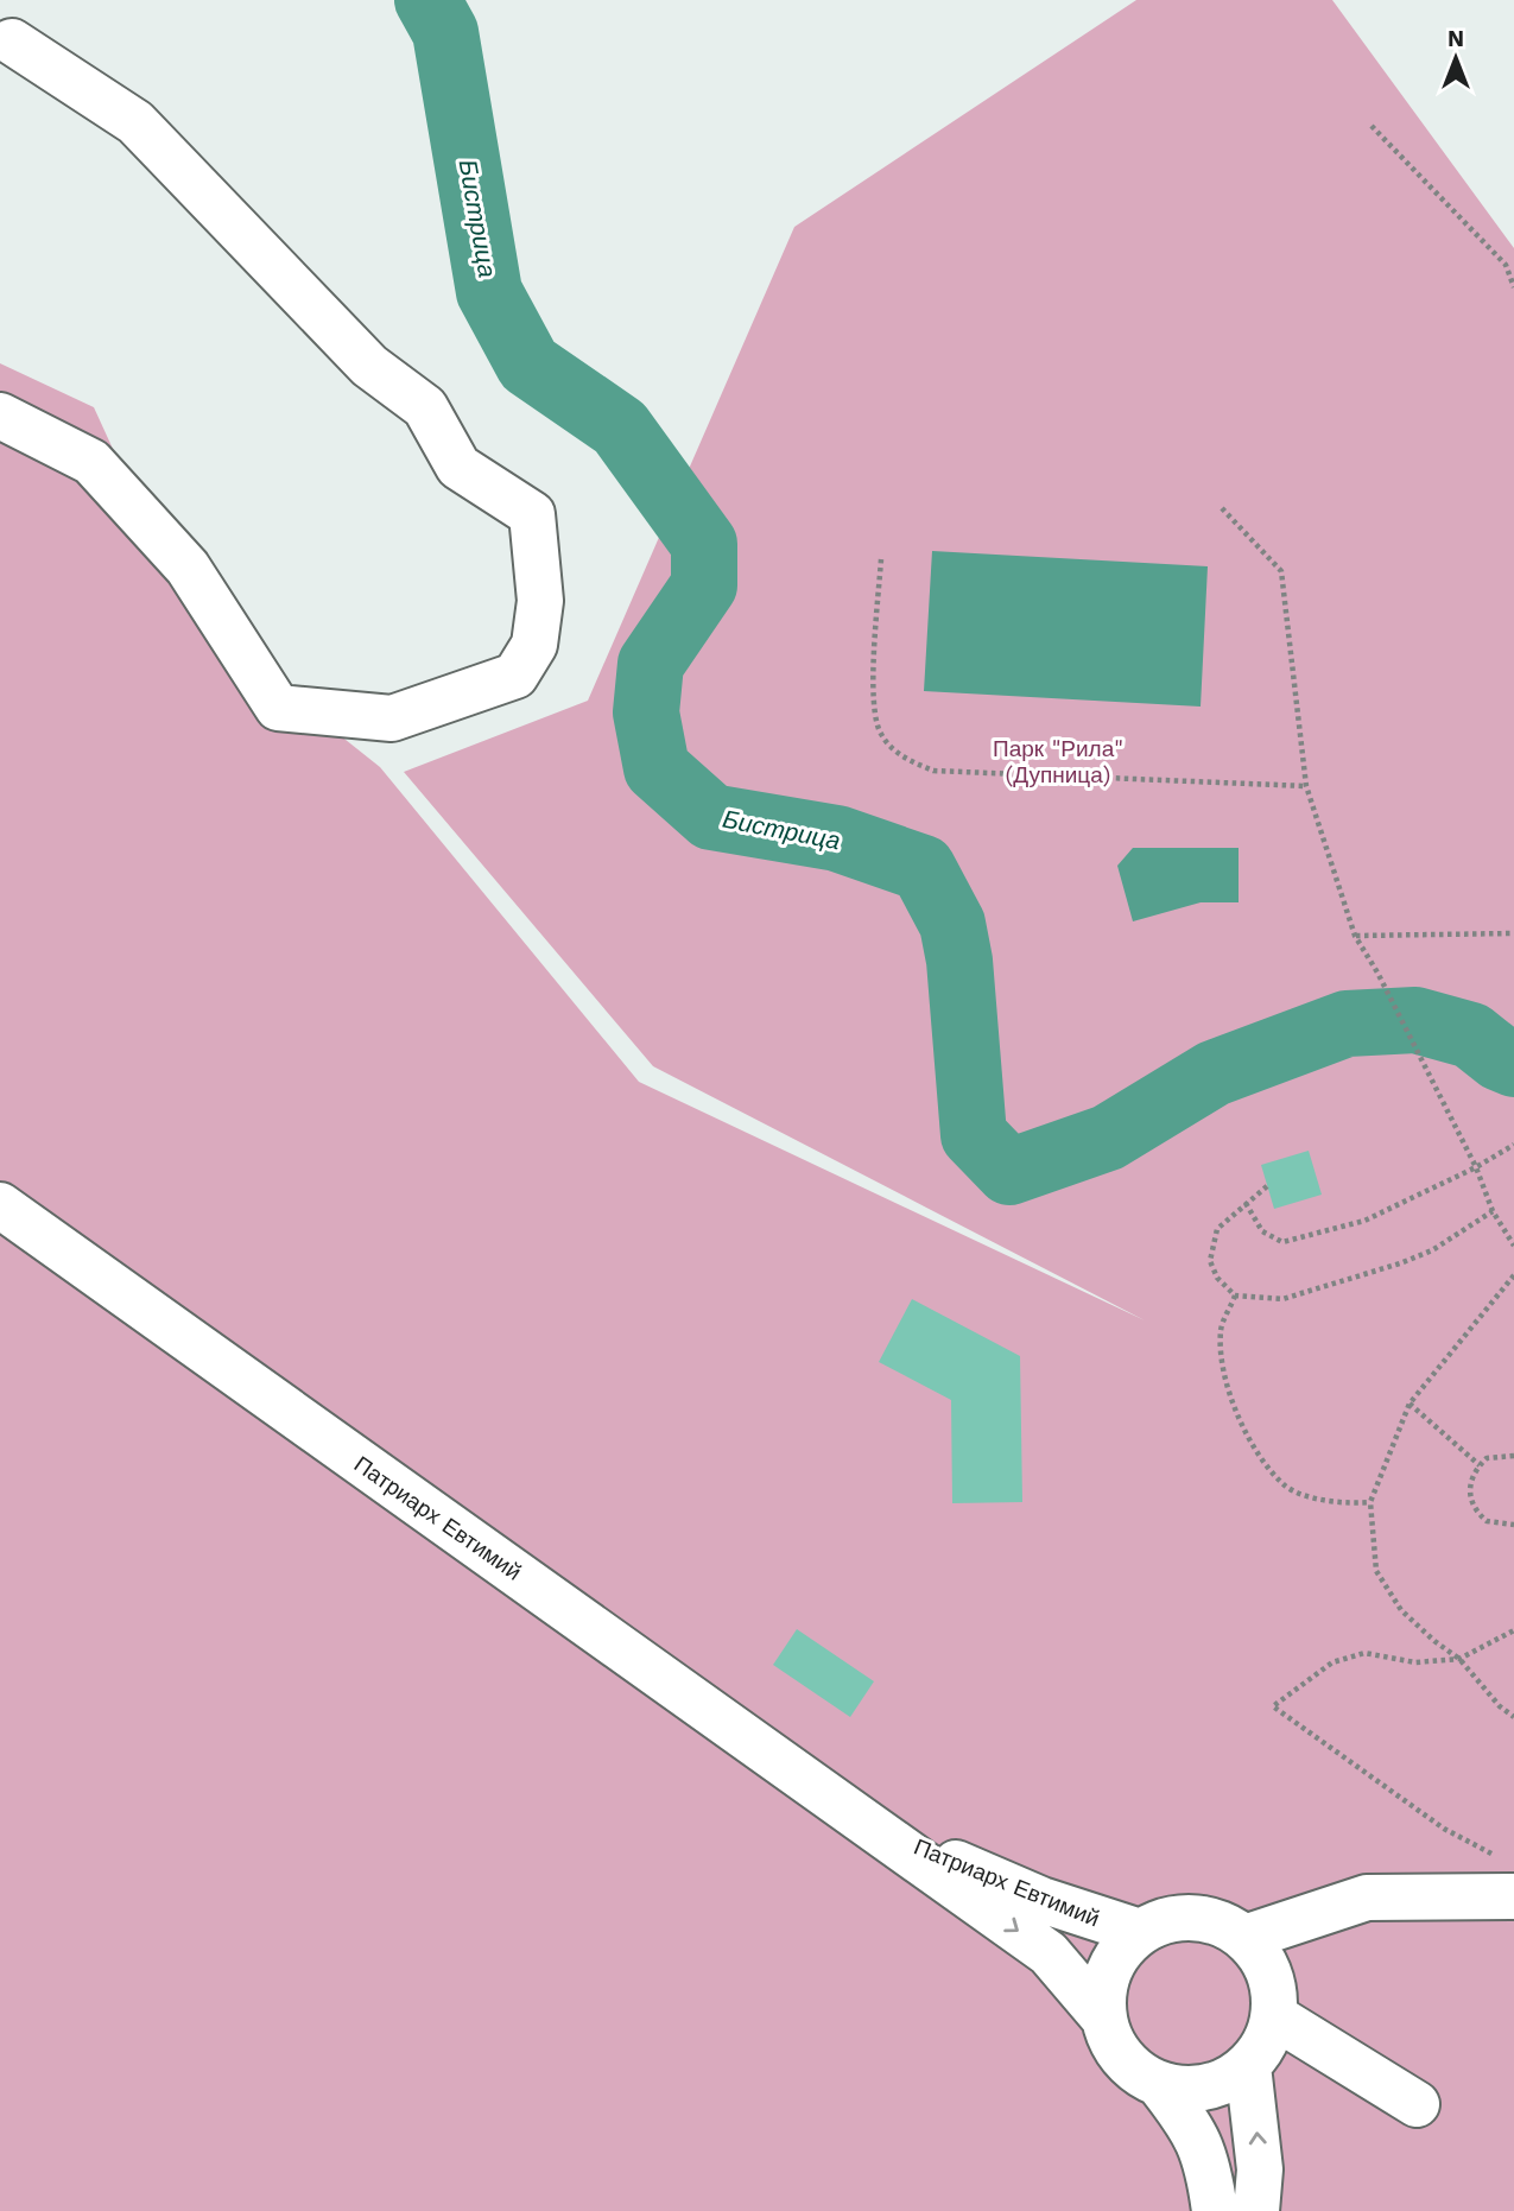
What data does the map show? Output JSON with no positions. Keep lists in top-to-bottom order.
{
  "streets": {
    "street": ["Патриарх Евтимий"]
  },
  "water": ["Бистрица"],
  "parks": ["Парк \"Рила\" (Дупница)"],
  "north": "top"
}
